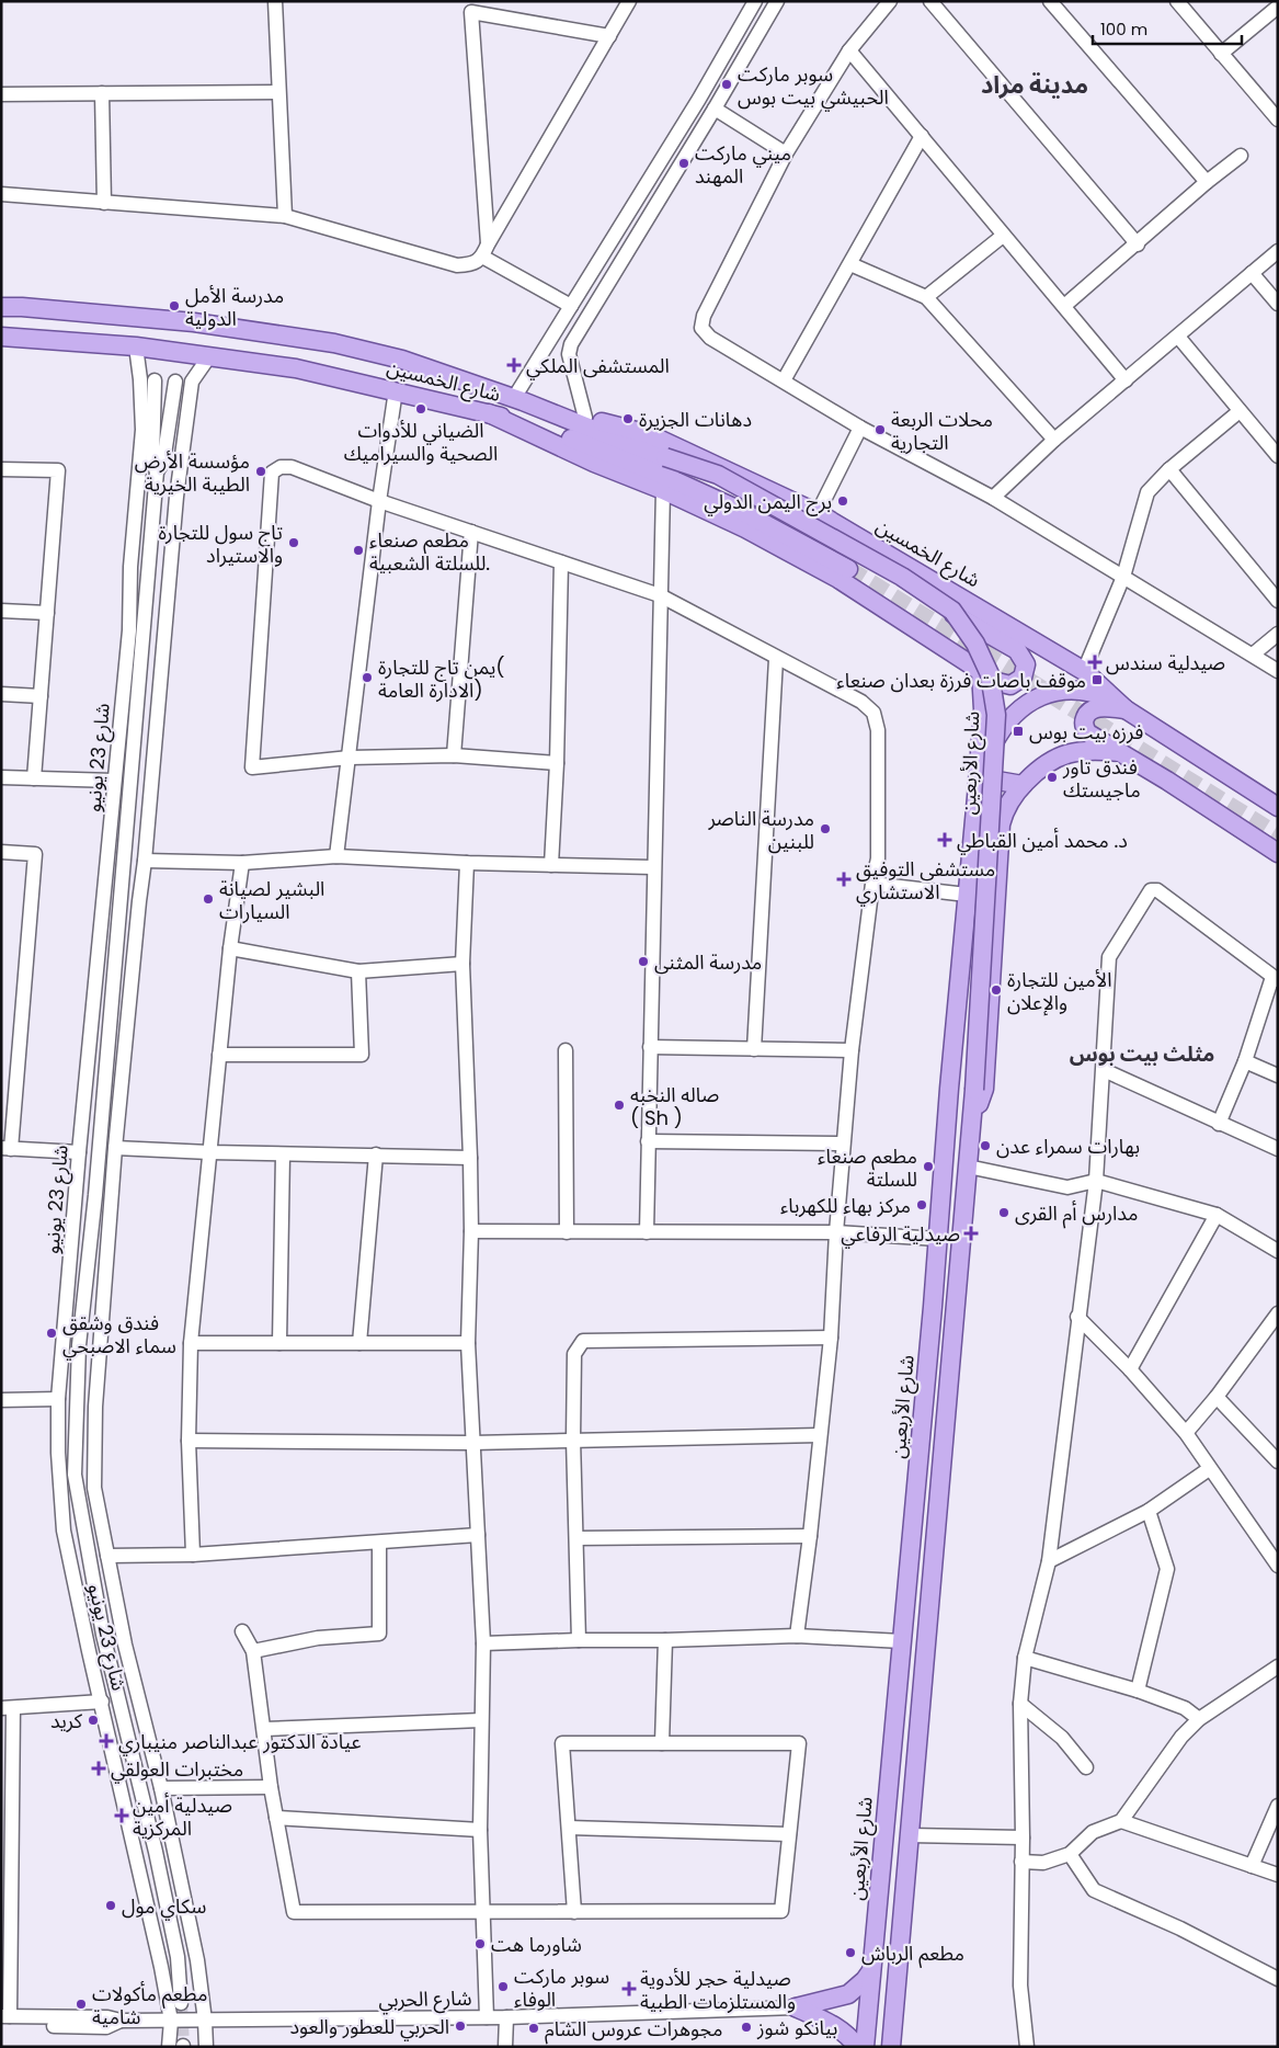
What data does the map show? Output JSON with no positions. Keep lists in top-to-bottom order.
{
  "streets": {
    "main road": ["شارع الخمسين", "شارع الأربعين"],
    "street": ["شارع 23 يونيو", "شارع الحربي"]
  },
  "crossings": [
    ["شارع الخمسين", "شارع 23 يونيو"],
    ["شارع الخمسين", "شارع الأربعين"],
    ["شارع 23 يونيو", "شارع الحربي"]
  ],
  "districts": ["مدينة مراد", "مثلث بيت بوس"],
  "places": {
    "other": [
      "سوبر ماركت الحبيشي بيت بوس",
      "ميني ماركت المهند",
      "مدرسة الأمل الدولية",
      "الضياني للأدوات الصحية والسيراميك",
      "دهانات الجزيرة",
      "محلات الربعة التجارية",
      "مؤسسة الأرض الطيبة الخيرية",
      "برج اليمن الدولي",
      "تاج سول للتجارة والاستيراد",
      "مطعم صنعاء للسلتة الشعبية.",
      "يمن تاج للتجارة( الادارة العامة)",
      "فندق تاور ماجيستك",
      "مدرسة الناصر للبنين",
      "البشير لصيانة السيارات",
      "مدرسة المثنى",
      "الأمين للتجارة والإعلان",
      "صاله النخبه ( Sh )",
      "بهارات سمراء عدن",
      "مطعم صنعاء للسلتة",
      "مركز بهاء للكهرباء",
      "مدارس أم القرى",
      "فندق وشقق سماء الاصبحي",
      "كريد",
      "سكاي مول",
      "شاورما هت",
      "مطعم الرباش",
      "سوبر ماركت الوفاء",
      "مطعم مأكولات شامية",
      "الحربي للعطور والعود",
      "بيانكو شوز",
      "مجوهرات عروس الشام"
    ],
    "health": [
      "المستشفى الملكي",
      "صيدلية سندس",
      "د. محمد أمين القباطي",
      "مستشفى التوفيق الاستشاري",
      "صيدلية الرفاعي",
      "عيادة الدكتور عبدالناصر منيباري",
      "مختبرات العولقي",
      "صيدلية أمين المركزية",
      "صيدلية حجر للأدوية والمستلزمات الطبية"
    ],
    "transit": ["موقف باصات فرزة بعدان صنعاء", "فرزه بيت بوس"]
  },
  "scale_bar": "100 m"
}
